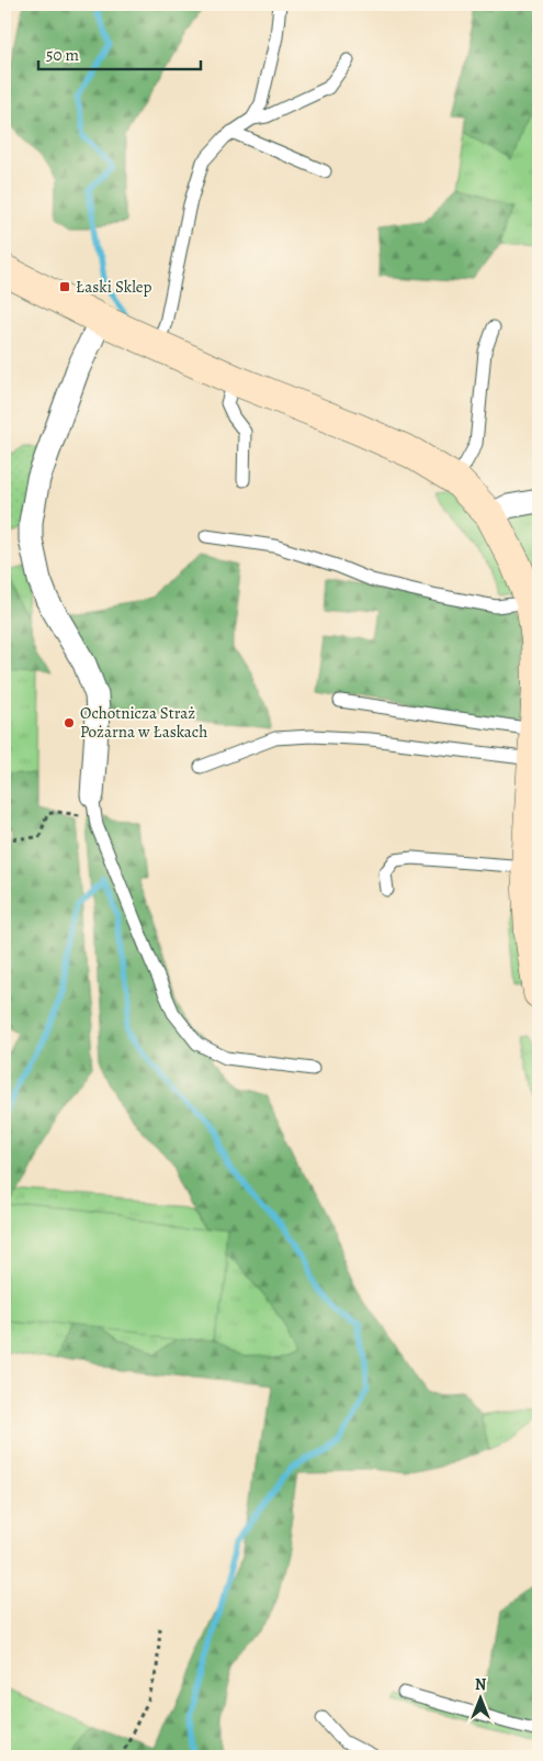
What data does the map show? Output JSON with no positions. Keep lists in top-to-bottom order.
{
  "places": {
    "transit": ["Łaski Sklep"],
    "other": ["Ochotnicza Straż Pożarna w Łaskach"]
  },
  "scale_bar": "50 m",
  "north": "top"
}
